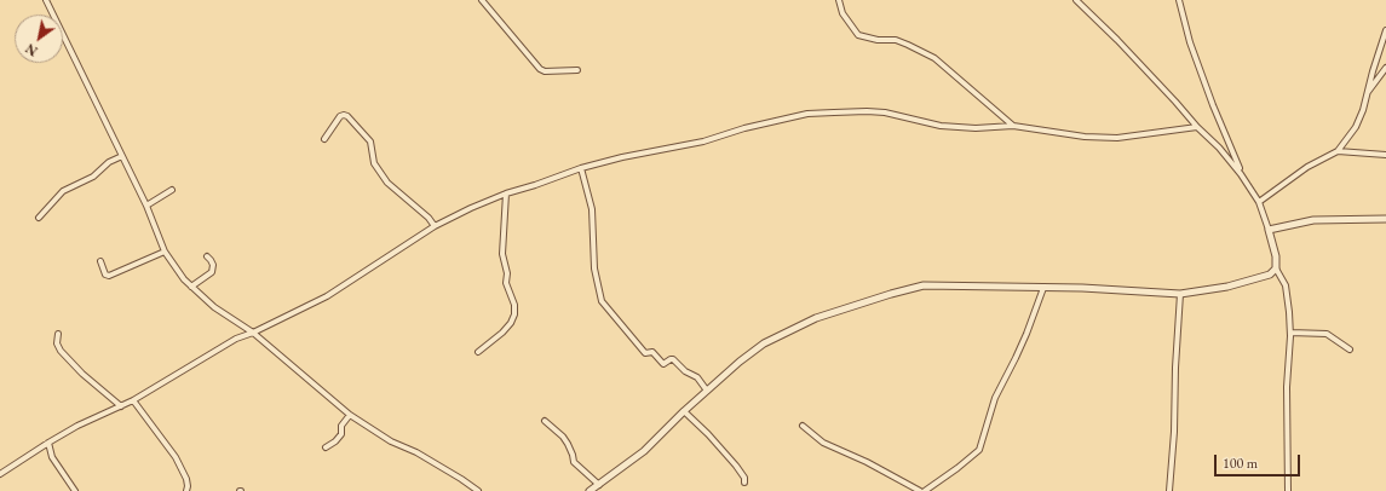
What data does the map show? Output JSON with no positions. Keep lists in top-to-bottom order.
{
  "scale_bar": "100 m",
  "north": "bottom left"
}
